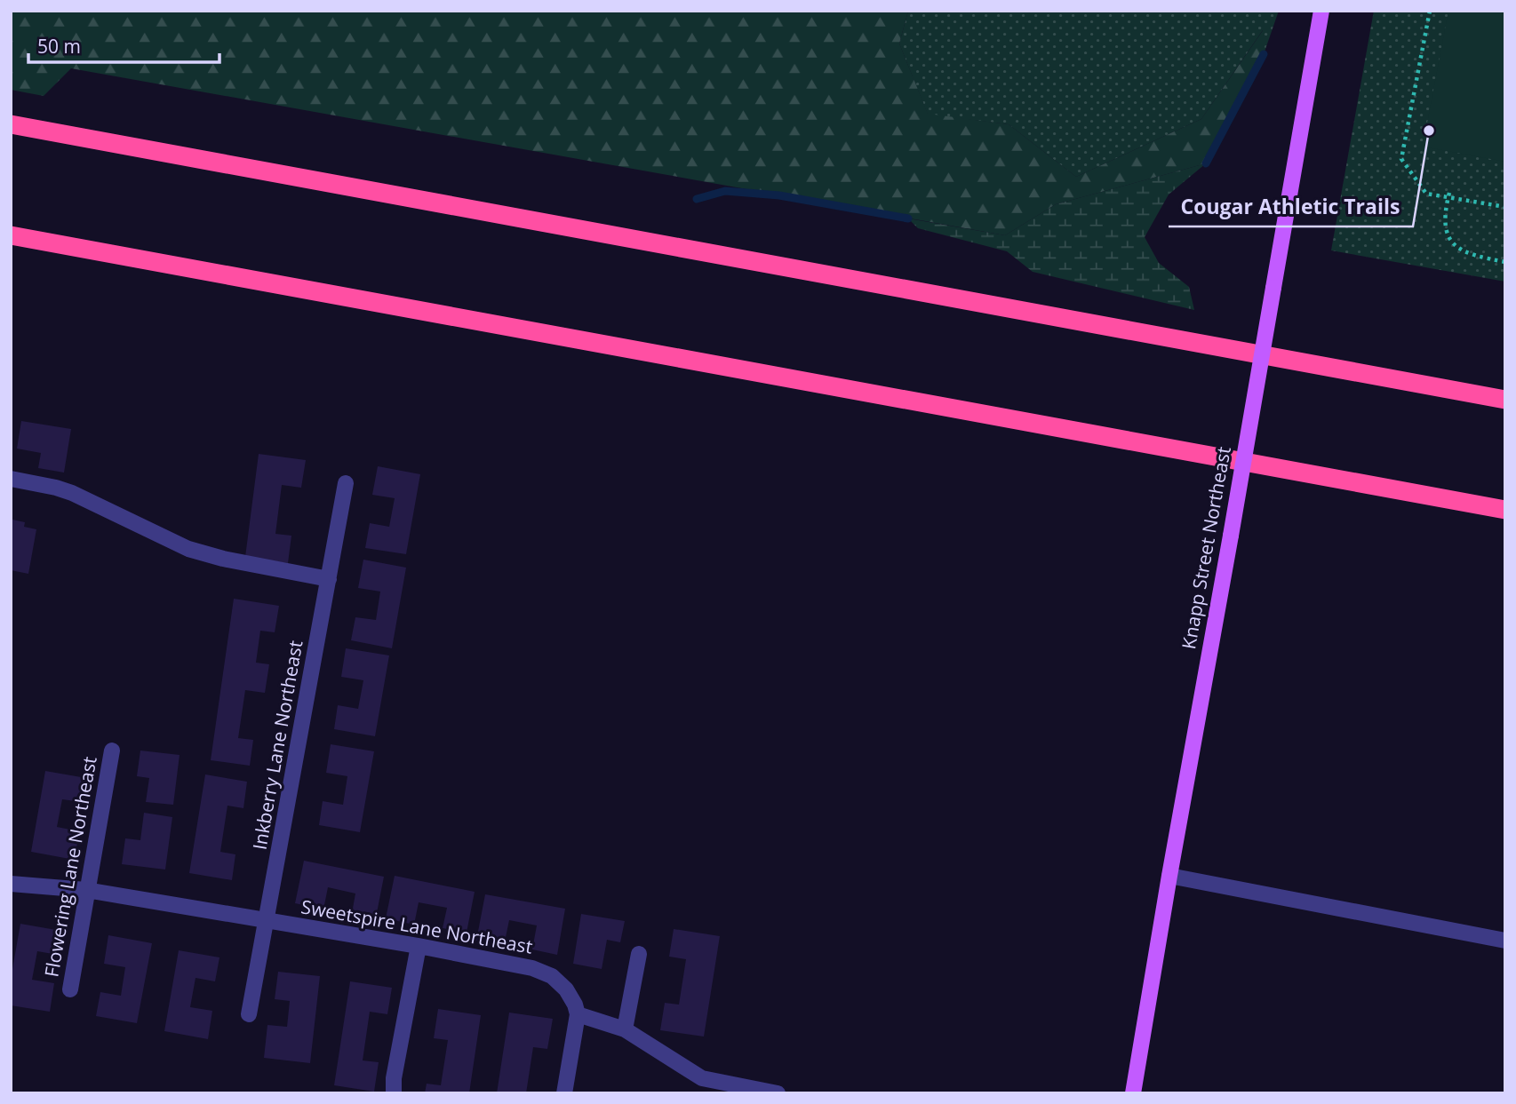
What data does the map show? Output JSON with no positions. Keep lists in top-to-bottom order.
{
  "streets": {
    "main road": ["Knapp Street Northeast"],
    "street": ["Inkberry Lane Northeast", "Flowering Lane Northeast", "Sweetspire Lane Northeast"]
  },
  "crossings": [
    ["Inkberry Lane Northeast", "Sweetspire Lane Northeast"],
    ["Flowering Lane Northeast", "Sweetspire Lane Northeast"]
  ],
  "places": ["Cougar Athletic Trails"],
  "scale_bar": "50 m"
}
